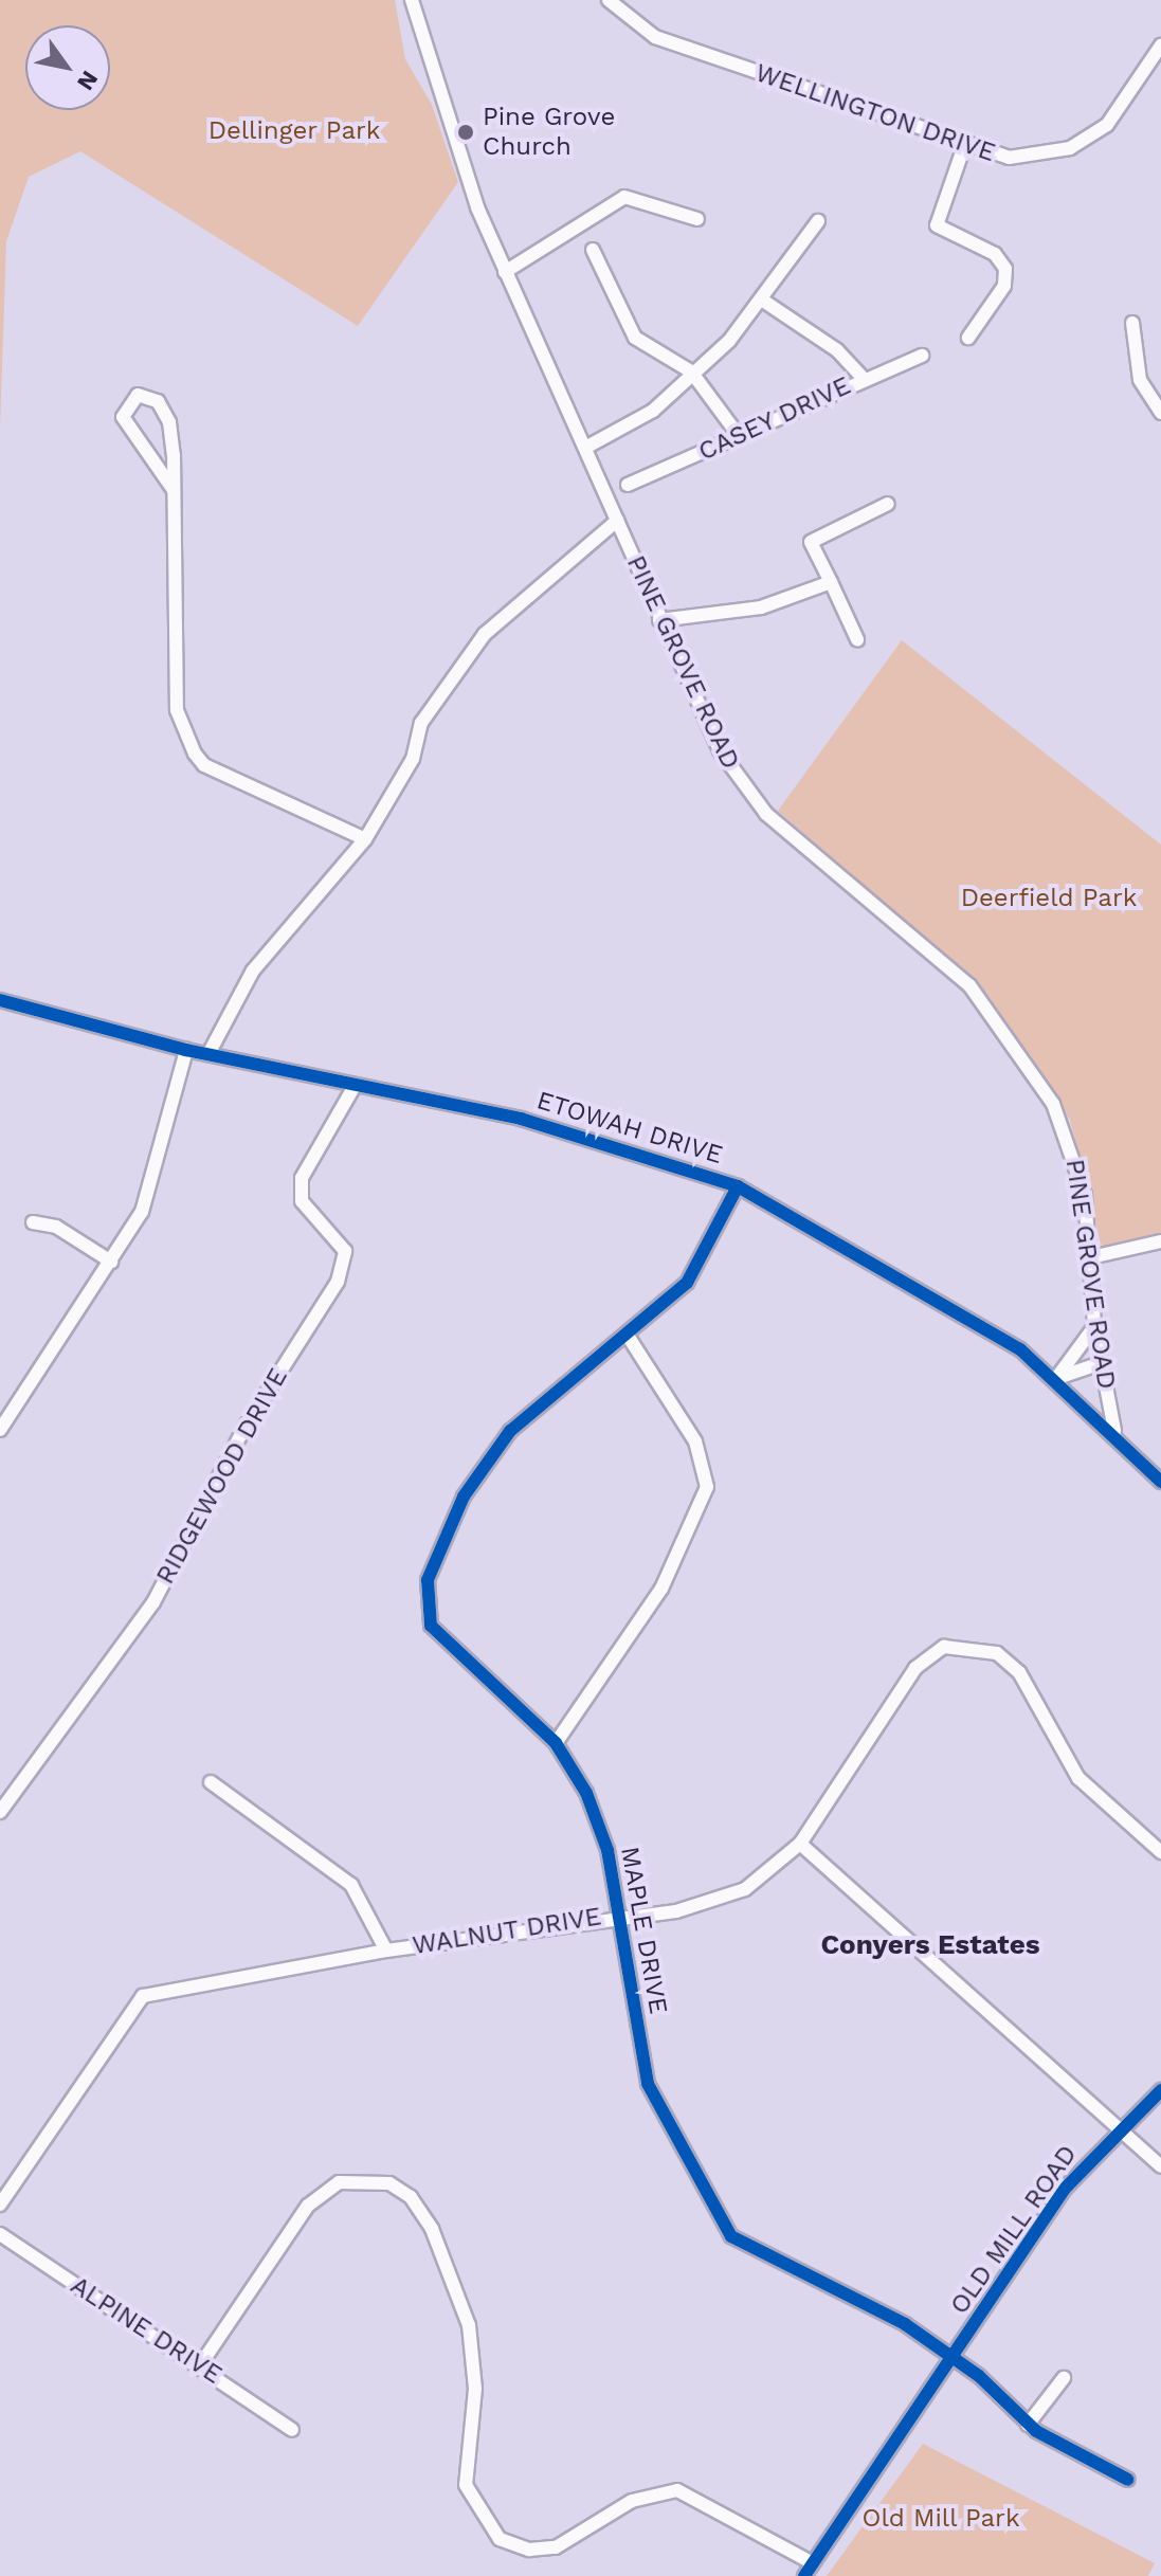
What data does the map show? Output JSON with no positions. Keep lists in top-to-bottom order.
{
  "streets": {
    "street": [
      "WELLINGTON DRIVE",
      "CASEY DRIVE",
      "PINE GROVE ROAD",
      "ETOWAH DRIVE",
      "RIDGEWOOD DRIVE",
      "MAPLE DRIVE",
      "WALNUT DRIVE",
      "OLD MILL ROAD",
      "ALPINE DRIVE"
    ]
  },
  "crossings": [
    ["PINE GROVE ROAD", "ETOWAH DRIVE"],
    ["ETOWAH DRIVE", "RIDGEWOOD DRIVE"],
    ["ETOWAH DRIVE", "MAPLE DRIVE"],
    ["MAPLE DRIVE", "WALNUT DRIVE"],
    ["MAPLE DRIVE", "OLD MILL ROAD"]
  ],
  "districts": ["Conyers Estates"],
  "parks": ["Dellinger Park", "Deerfield Park", "Old Mill Park"],
  "places": ["Pine Grove Church"],
  "north": "bottom right"
}
